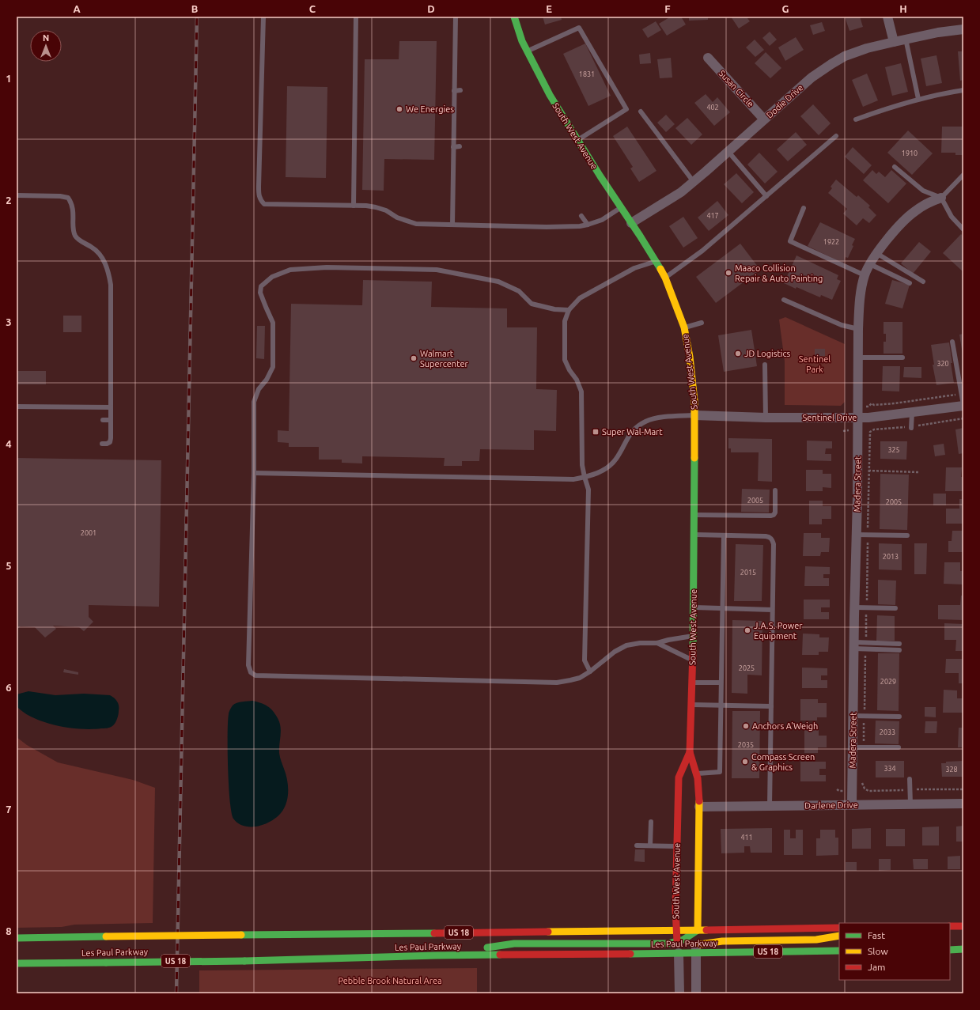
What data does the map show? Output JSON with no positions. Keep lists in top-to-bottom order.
{
  "streets": {
    "main road": ["South West Avenue", "US 18", "Les Paul Parkway"],
    "street": [
      "Susan Circle",
      "Dodie Drive",
      "Sentinel Drive",
      "Madera Street",
      "Darlene Drive"
    ]
  },
  "crossings": [
    ["Susan Circle", "Dodie Drive"],
    ["Dodie Drive", "South West Avenue"],
    ["South West Avenue", "Sentinel Drive"],
    ["South West Avenue", "Darlene Drive"],
    ["South West Avenue", "Les Paul Parkway"],
    ["Sentinel Drive", "Madera Street"],
    ["Madera Street", "Darlene Drive"]
  ],
  "parks": ["Sentinel Park", "Pebble Brook Natural Area"],
  "places": {
    "other": [
      "We Energies",
      "Maaco Collision Repair & Auto Painting",
      "JD Logistics",
      "Walmart Supercenter",
      "J.A.S. Power Equipment",
      "Anchors A'Weigh",
      "Compass Screen & Graphics"
    ],
    "transit": ["Super Wal-Mart"]
  },
  "house_numbers": [
    "1831",
    "402",
    "1910",
    "417",
    "1922",
    "320",
    "325",
    "2005",
    "2005",
    "2001",
    "2013",
    "2015",
    "2025",
    "2029",
    "2033",
    "2035",
    "334",
    "328",
    "411"
  ],
  "legend": ["Fast", "Slow", "Jam"],
  "north": "top",
  "grid": {
    "columns": [
      "A",
      "B",
      "C",
      "D",
      "E",
      "F",
      "G",
      "H"
    ],
    "rows": [
      "1",
      "2",
      "3",
      "4",
      "5",
      "6",
      "7",
      "8"
    ]
  }
}
